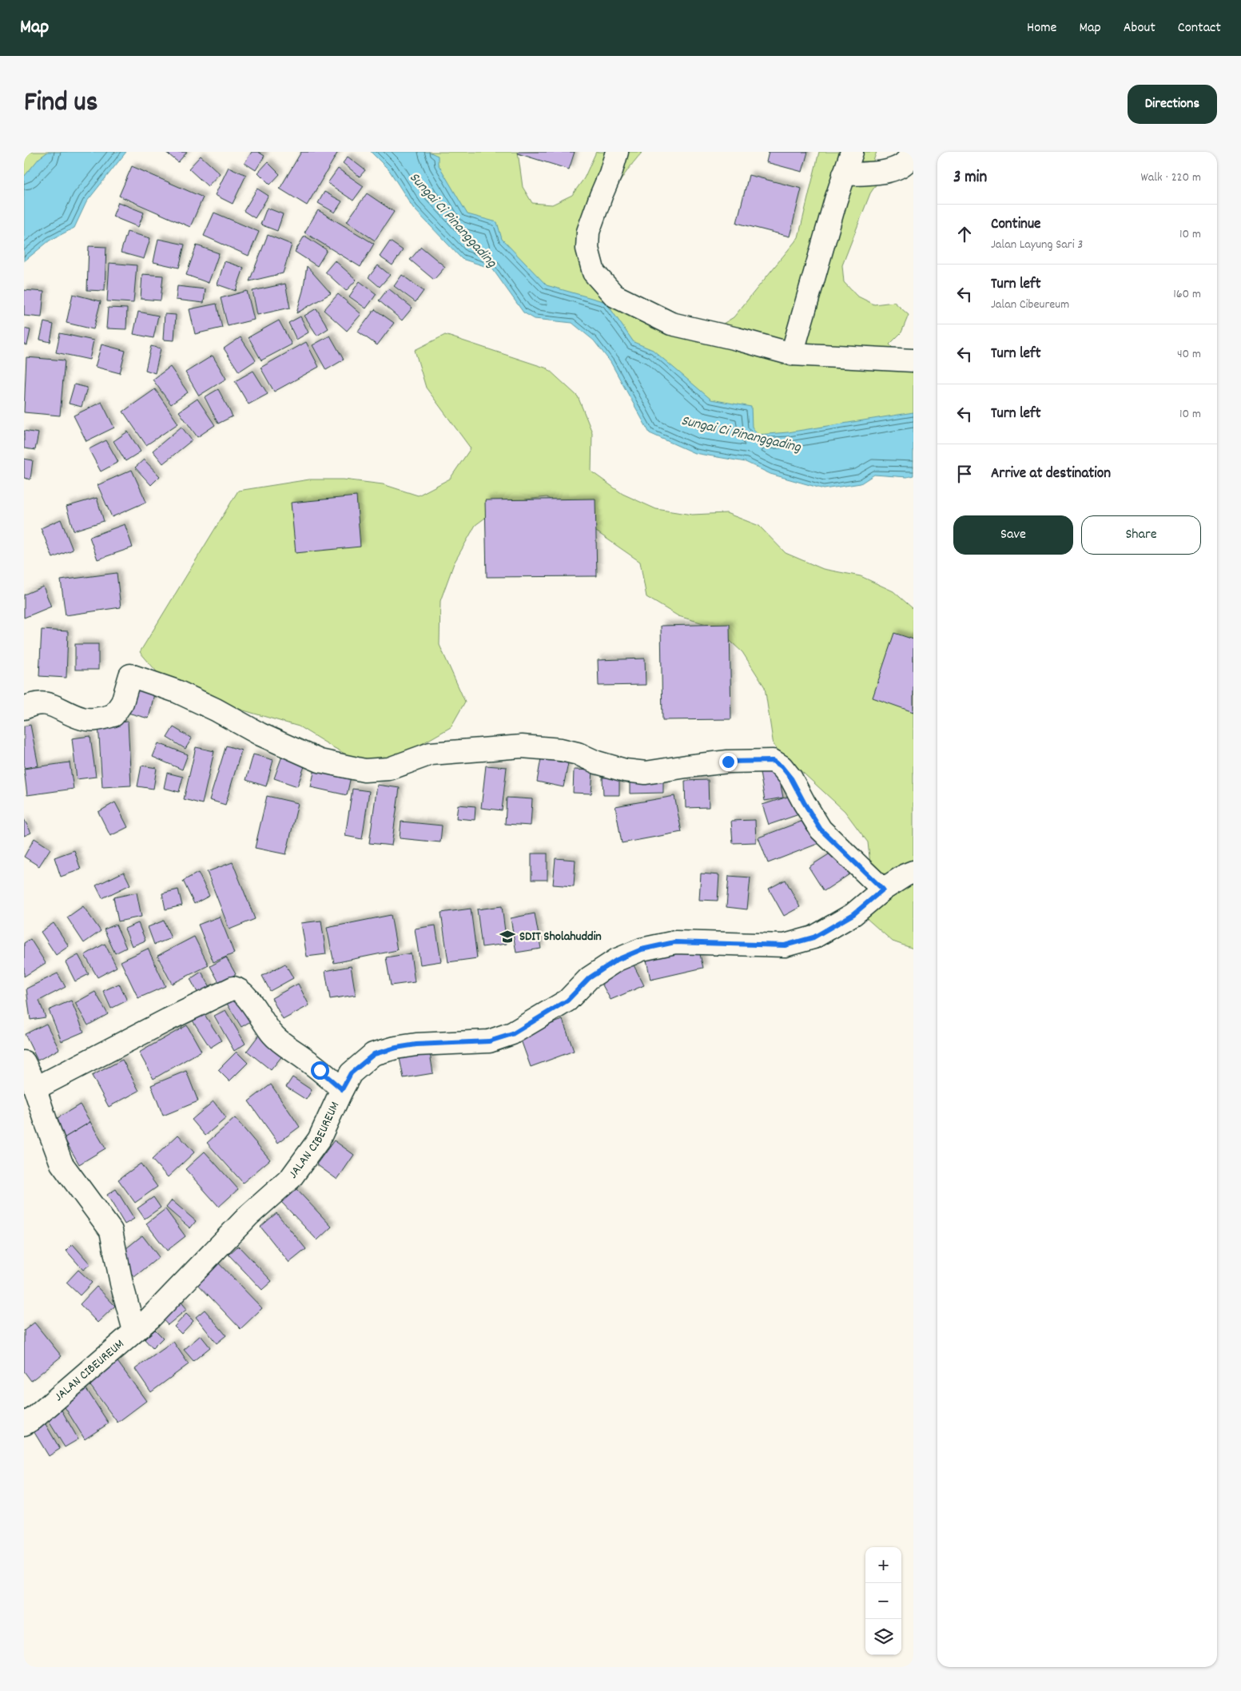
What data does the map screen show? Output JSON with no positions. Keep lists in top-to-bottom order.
{
  "streets": {
    "street": ["JALAN CIBEUREUM"]
  },
  "water": ["Sungai Ci Pinanggading"],
  "places": {
    "school or university": ["SDIT Sholahuddin"]
  },
  "page": {
    "header": "Map",
    "nav": [
      "Home",
      "Map",
      "About",
      "Contact"
    ],
    "title": "Find us",
    "buttons": [
      "Directions",
      ["Save", "Share"]
    ],
    "heading": ["3 min", "Walk · 220 m"],
    "list": [
      ["Continue", "Jalan Layung Sari 3", "10 m"],
      ["Turn left", "Jalan Cibeureum", "160 m"],
      ["Turn left", "40 m"],
      ["Turn left", "10 m"],
      "Arrive at destination"
    ],
    "map_buttons": ["+", "−"]
  }
}
